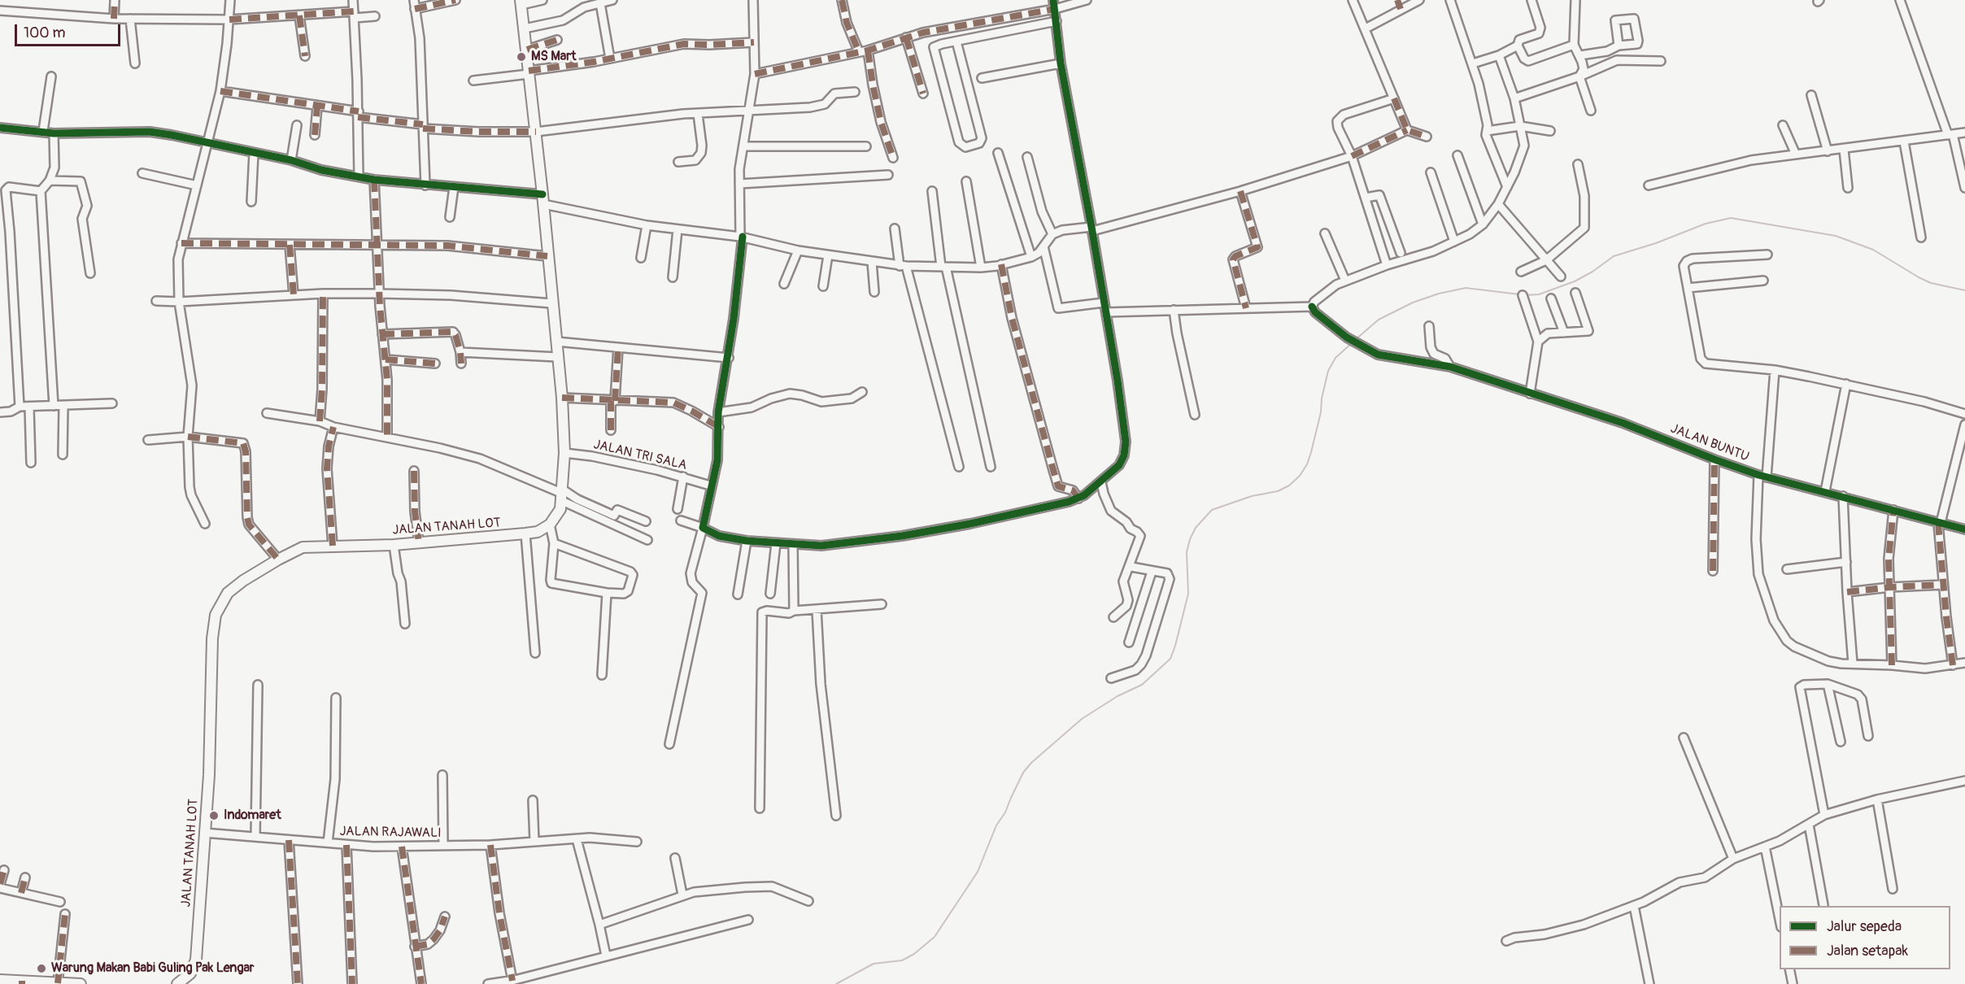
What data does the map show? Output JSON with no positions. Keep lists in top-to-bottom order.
{
  "streets": {
    "main road": ["JALAN TANAH LOT"],
    "street": ["JALAN BUNTU", "JALAN TRI SALA", "JALAN RAJAWALI"]
  },
  "crossings": [
    ["JALAN TANAH LOT", "JALAN RAJAWALI"]
  ],
  "places": ["MS Mart", "Indomaret", "Warung Makan Babi Guling Pak Lengar"],
  "legend": ["Jalur sepeda", "Jalan setapak"],
  "scale_bar": "100 m"
}
